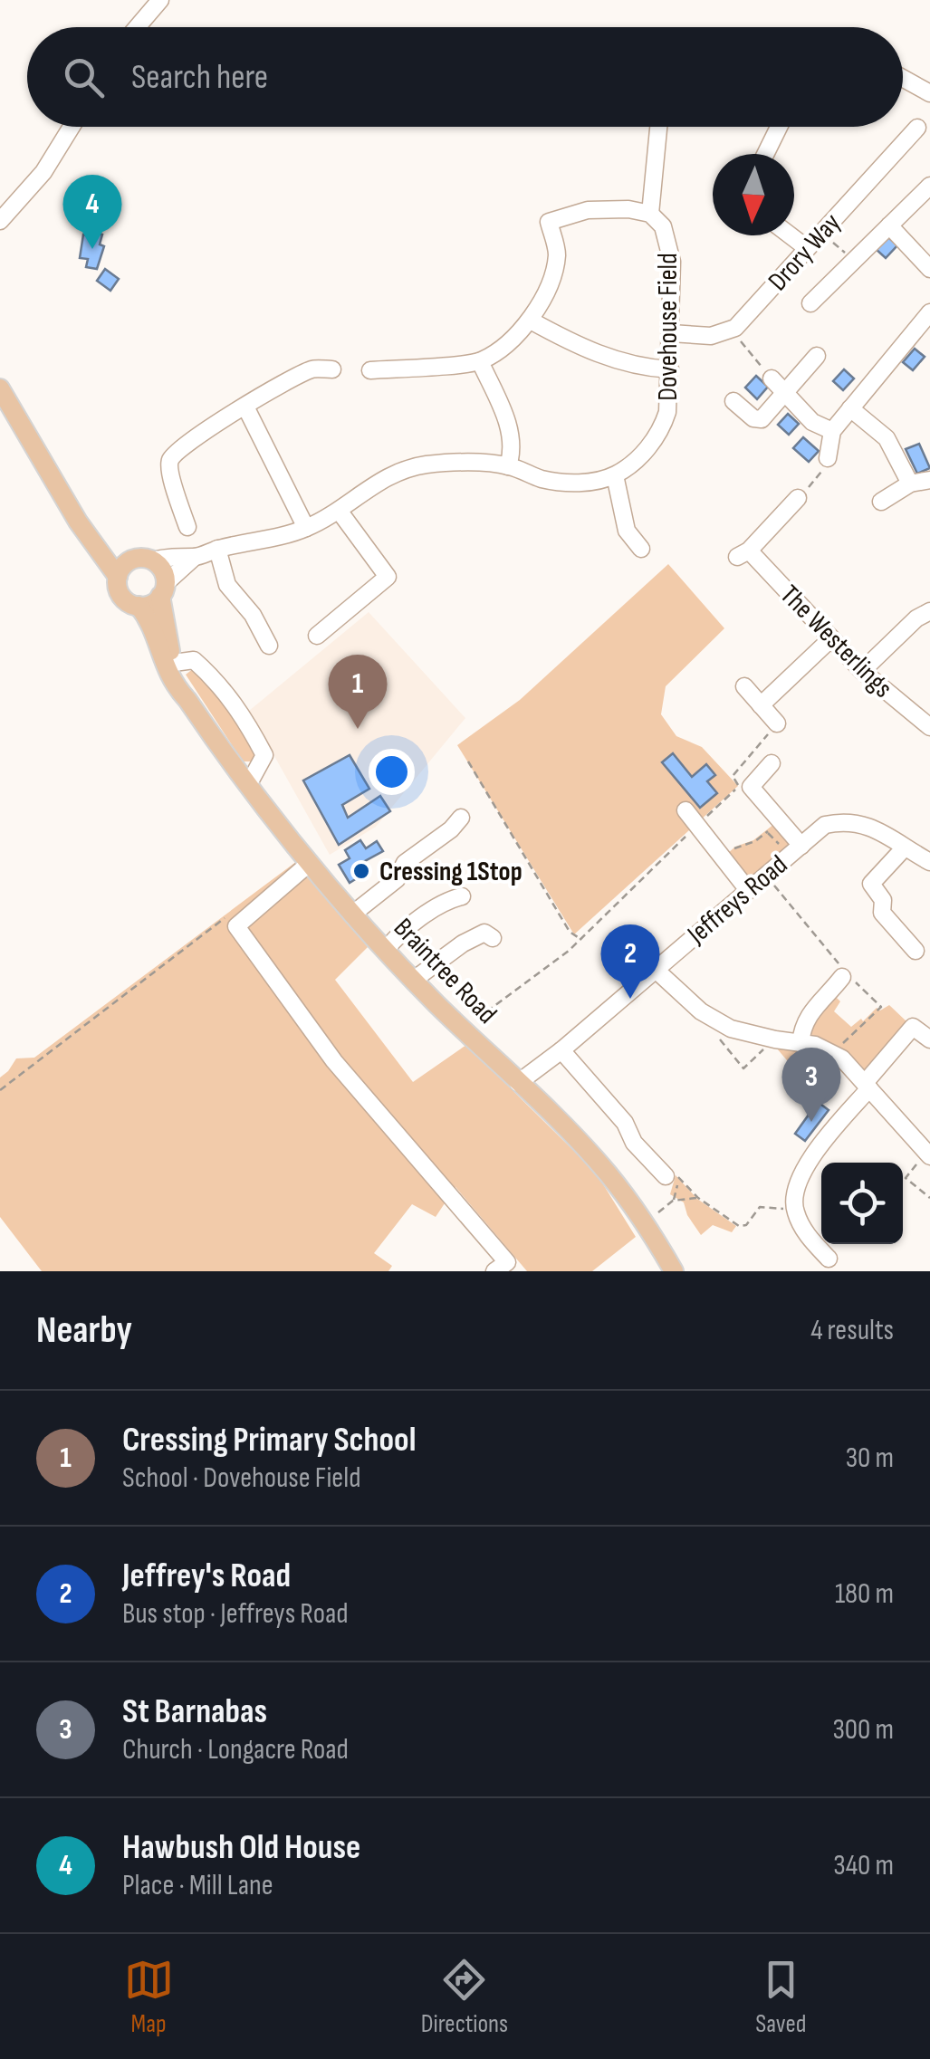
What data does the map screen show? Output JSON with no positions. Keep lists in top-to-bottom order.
{
  "streets": {
    "main road": ["Braintree Road"],
    "street": [
      "Drory Way",
      "Dovehouse Field",
      "The Westerlings",
      "Jeffreys Road"
    ]
  },
  "crossings": [
    ["Jeffreys Road", "Braintree Road"]
  ],
  "places": ["Cressing 1Stop"],
  "north": "bottom",
  "page": {
    "search": "Search here",
    "pins": [
      "4",
      "1",
      "2",
      "3"
    ],
    "heading": ["Nearby", "4 results"],
    "list": [
      {
        "mark": "1",
        "name": "Cressing Primary School",
        "note": "School · Dovehouse Field",
        "value": "30 m"
      },
      {
        "mark": "2",
        "name": "Jeffrey's Road",
        "note": "Bus stop · Jeffreys Road",
        "value": "180 m"
      },
      {
        "mark": "3",
        "name": "St Barnabas",
        "note": "Church · Longacre Road",
        "value": "300 m"
      },
      {
        "mark": "4",
        "name": "Hawbush Old House",
        "note": "Place · Mill Lane",
        "value": "340 m"
      }
    ],
    "nav": ["Map", "Directions", "Saved"]
  }
}
